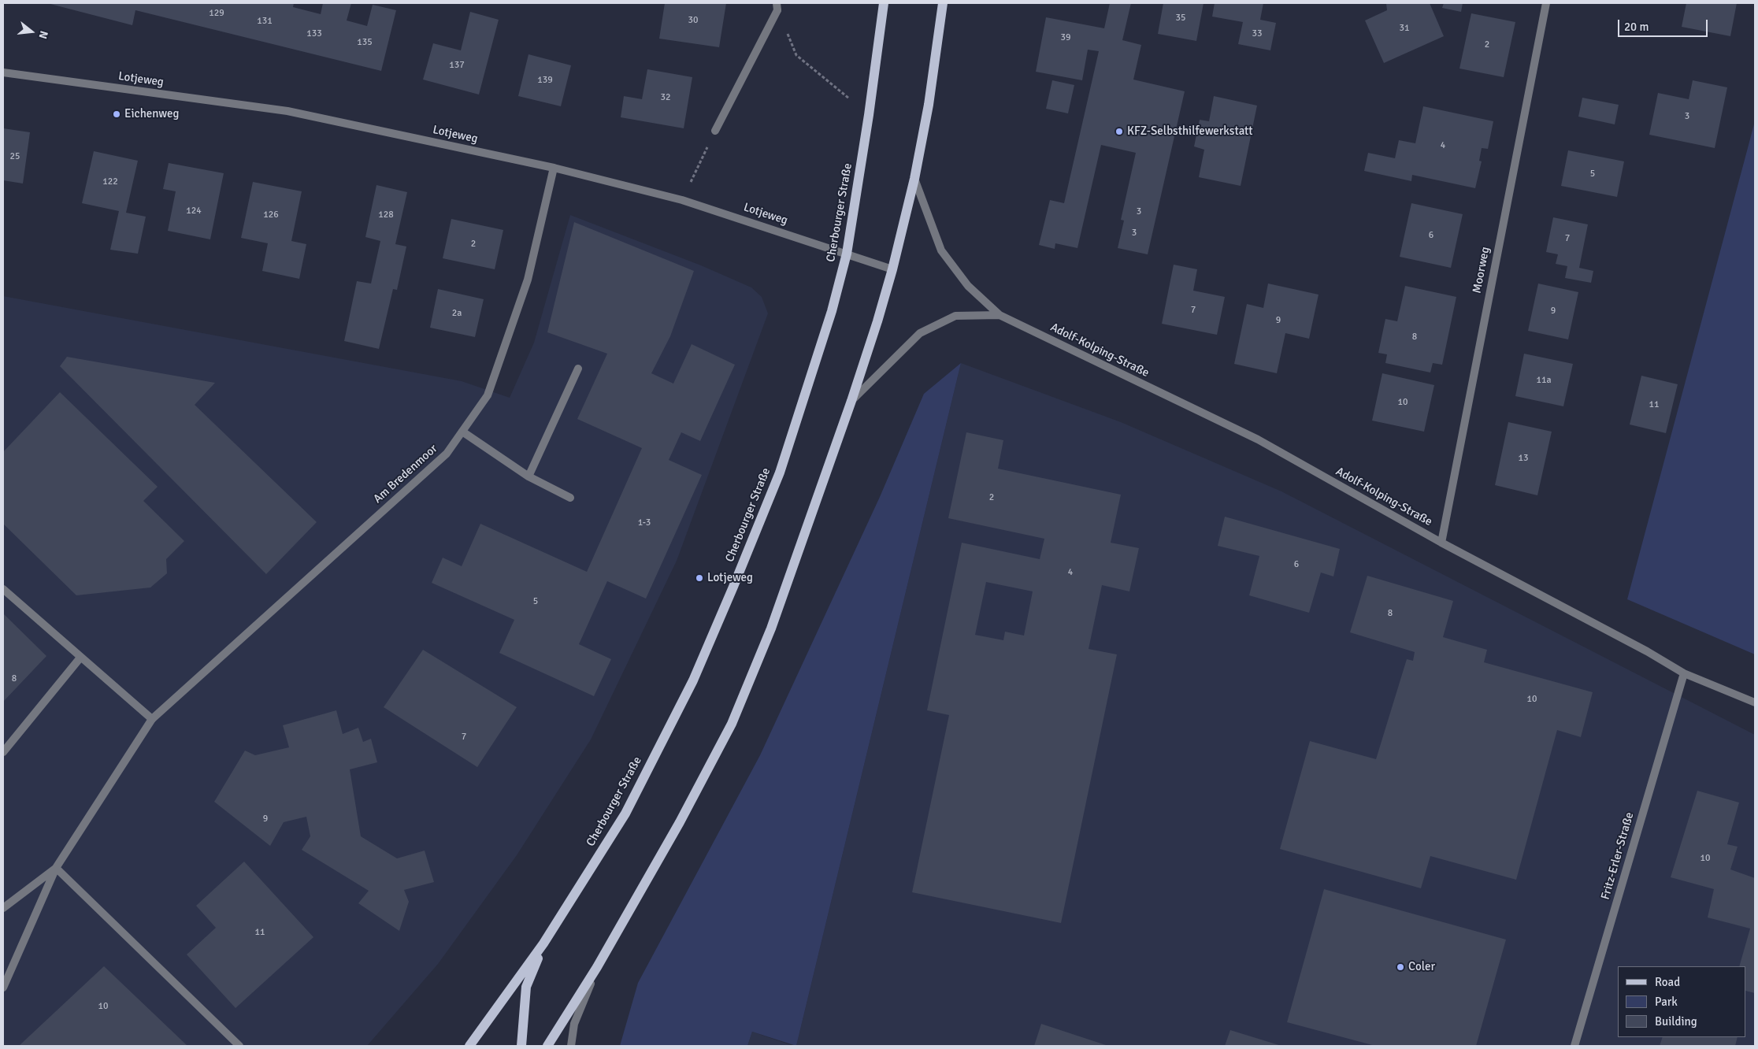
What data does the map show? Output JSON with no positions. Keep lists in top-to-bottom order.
{
  "streets": {
    "main road": ["Cherbourger Straße"],
    "street": [
      "Lotjeweg",
      "Moorweg",
      "Adolf-Kolping-Straße",
      "Am Bredenmoor",
      "Fritz-Erler-Straße"
    ]
  },
  "crossings": [
    ["Lotjeweg", "Cherbourger Straße"],
    ["Lotjeweg", "Am Bredenmoor"],
    ["Moorweg", "Adolf-Kolping-Straße"],
    ["Adolf-Kolping-Straße", "Fritz-Erler-Straße"]
  ],
  "places": [
    "Eichenweg",
    "KFZ-Selbsthilfewerkstatt",
    "Lotjeweg",
    "Coler"
  ],
  "house_numbers": [
    "129",
    "35",
    "30",
    "131",
    "31",
    "133",
    "33",
    "39",
    "135",
    "2",
    "137",
    "139",
    "32",
    "3",
    "4",
    "25",
    "5",
    "122",
    "124",
    "3",
    "126",
    "128",
    "3",
    "6",
    "7",
    "2",
    "7",
    "9",
    "2a",
    "9",
    "8",
    "11a",
    "10",
    "11",
    "13",
    "2",
    "1-3",
    "6",
    "4",
    "5",
    "8",
    "8",
    "10",
    "7",
    "9",
    "10",
    "11",
    "10"
  ],
  "legend": ["Road", "Park", "Building"],
  "scale_bar": "20 m",
  "north": "right"
}
